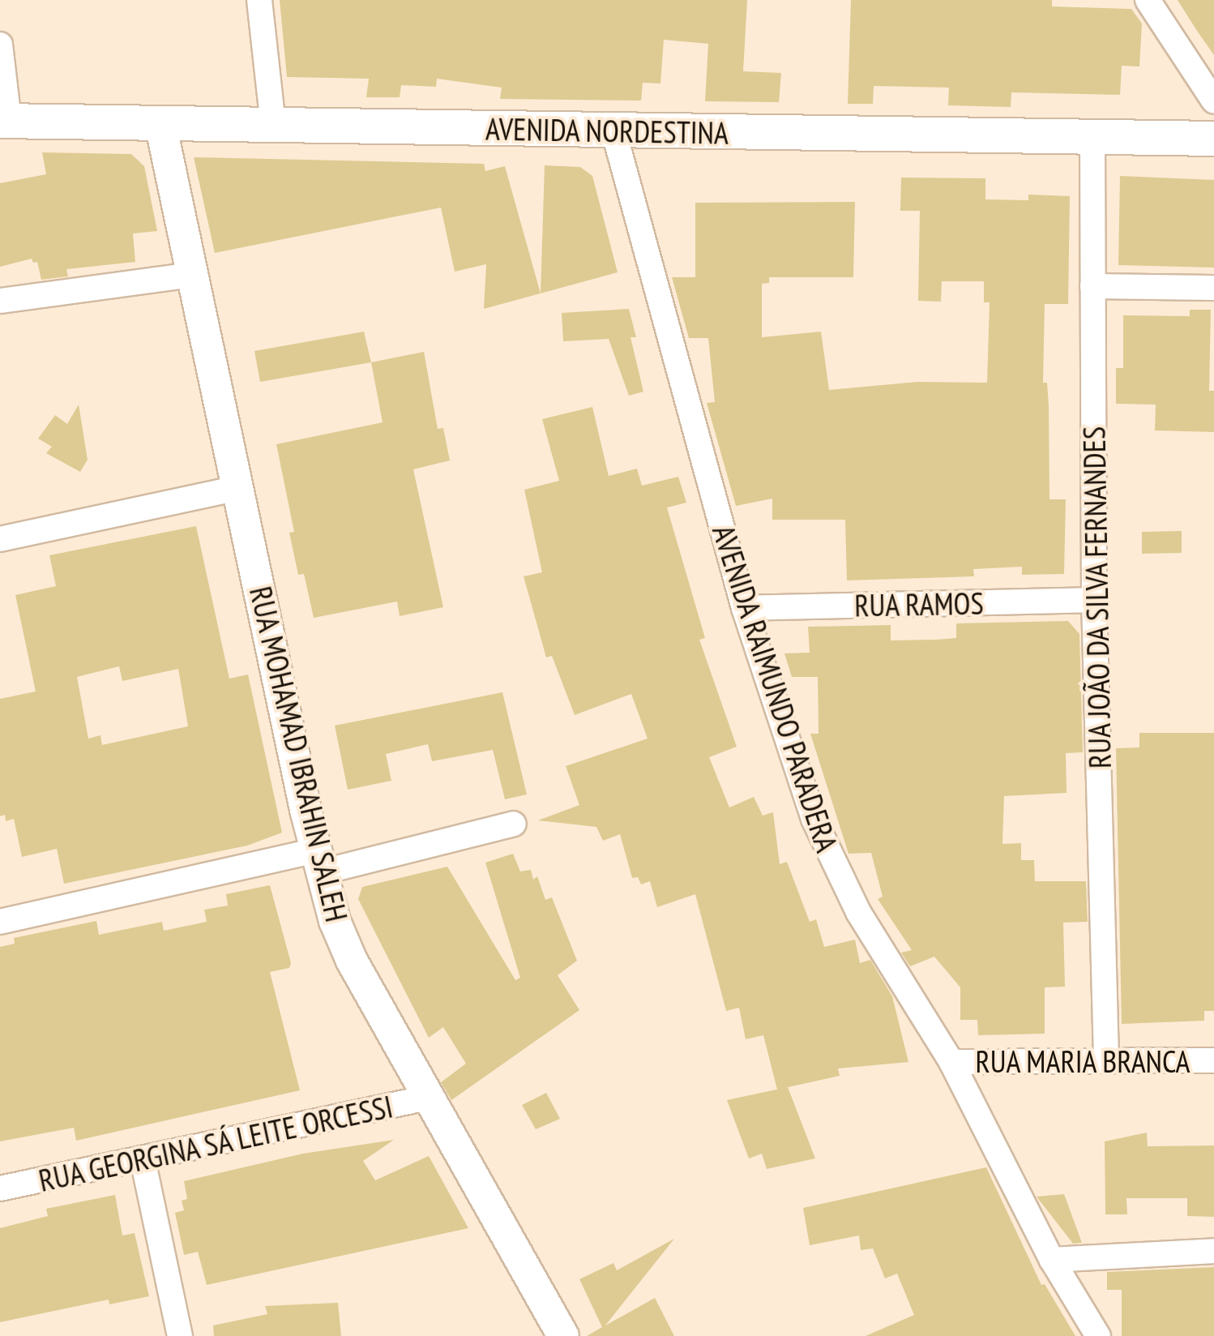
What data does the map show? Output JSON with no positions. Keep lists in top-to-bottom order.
{
  "streets": {
    "main road": ["AVENIDA NORDESTINA"],
    "street": [
      "RUA JOÃO DA SILVA FERNANDES",
      "RUA RAMOS",
      "AVENIDA RAIMUNDO PARADERA",
      "RUA MOHAMAD IBRAHIN SALEH",
      "RUA MARIA BRANCA",
      "RUA GEORGINA SÁ LEITE ORCESSI"
    ]
  },
  "crossings": [
    ["AVENIDA NORDESTINA", "RUA JOÃO DA SILVA FERNANDES"],
    ["AVENIDA NORDESTINA", "AVENIDA RAIMUNDO PARADERA"],
    ["AVENIDA NORDESTINA", "RUA MOHAMAD IBRAHIN SALEH"],
    ["RUA JOÃO DA SILVA FERNANDES", "RUA RAMOS"],
    ["RUA JOÃO DA SILVA FERNANDES", "RUA MARIA BRANCA"],
    ["RUA RAMOS", "AVENIDA RAIMUNDO PARADERA"],
    ["AVENIDA RAIMUNDO PARADERA", "RUA MARIA BRANCA"],
    ["RUA MOHAMAD IBRAHIN SALEH", "RUA GEORGINA SÁ LEITE ORCESSI"]
  ]
}
